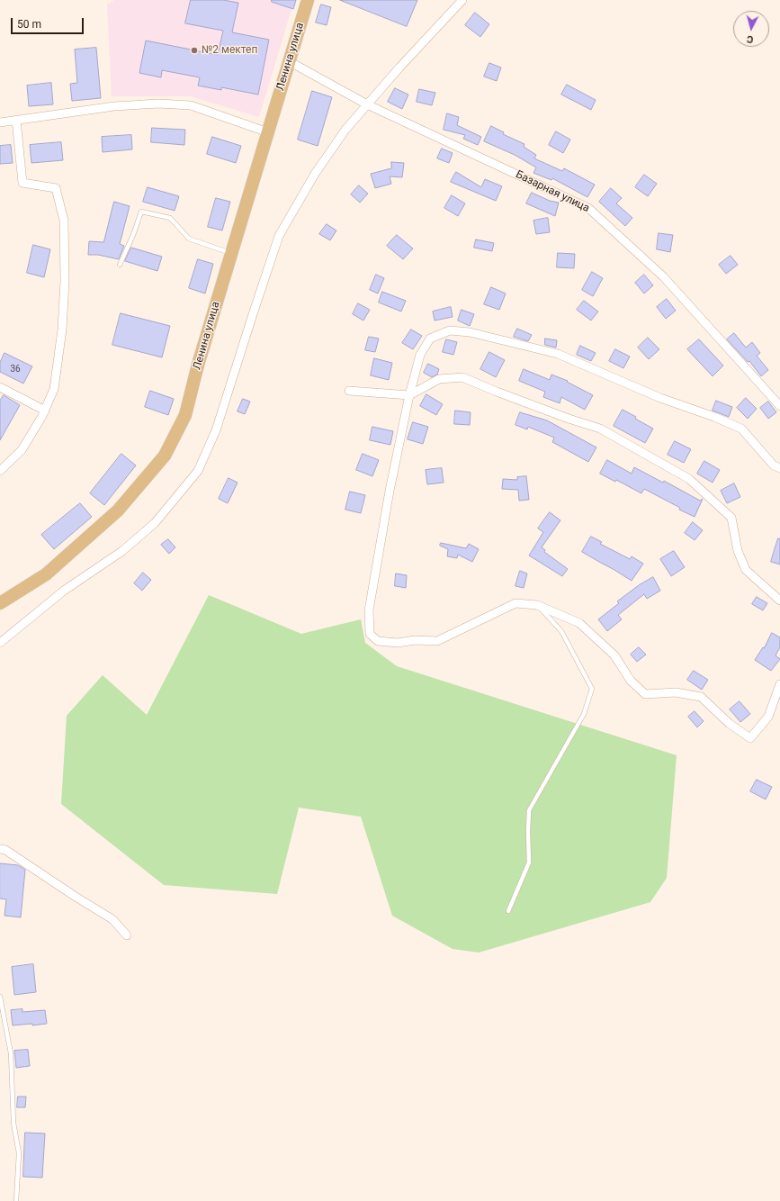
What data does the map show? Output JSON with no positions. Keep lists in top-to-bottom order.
{
  "streets": {
    "main road": ["Ленина улица"],
    "street": ["Базарная улица"]
  },
  "crossings": [
    ["Ленина улица", "Базарная улица"]
  ],
  "places": ["№2 мектеп"],
  "house_numbers": ["36"],
  "scale_bar": "50 m",
  "north": "bottom"
}
